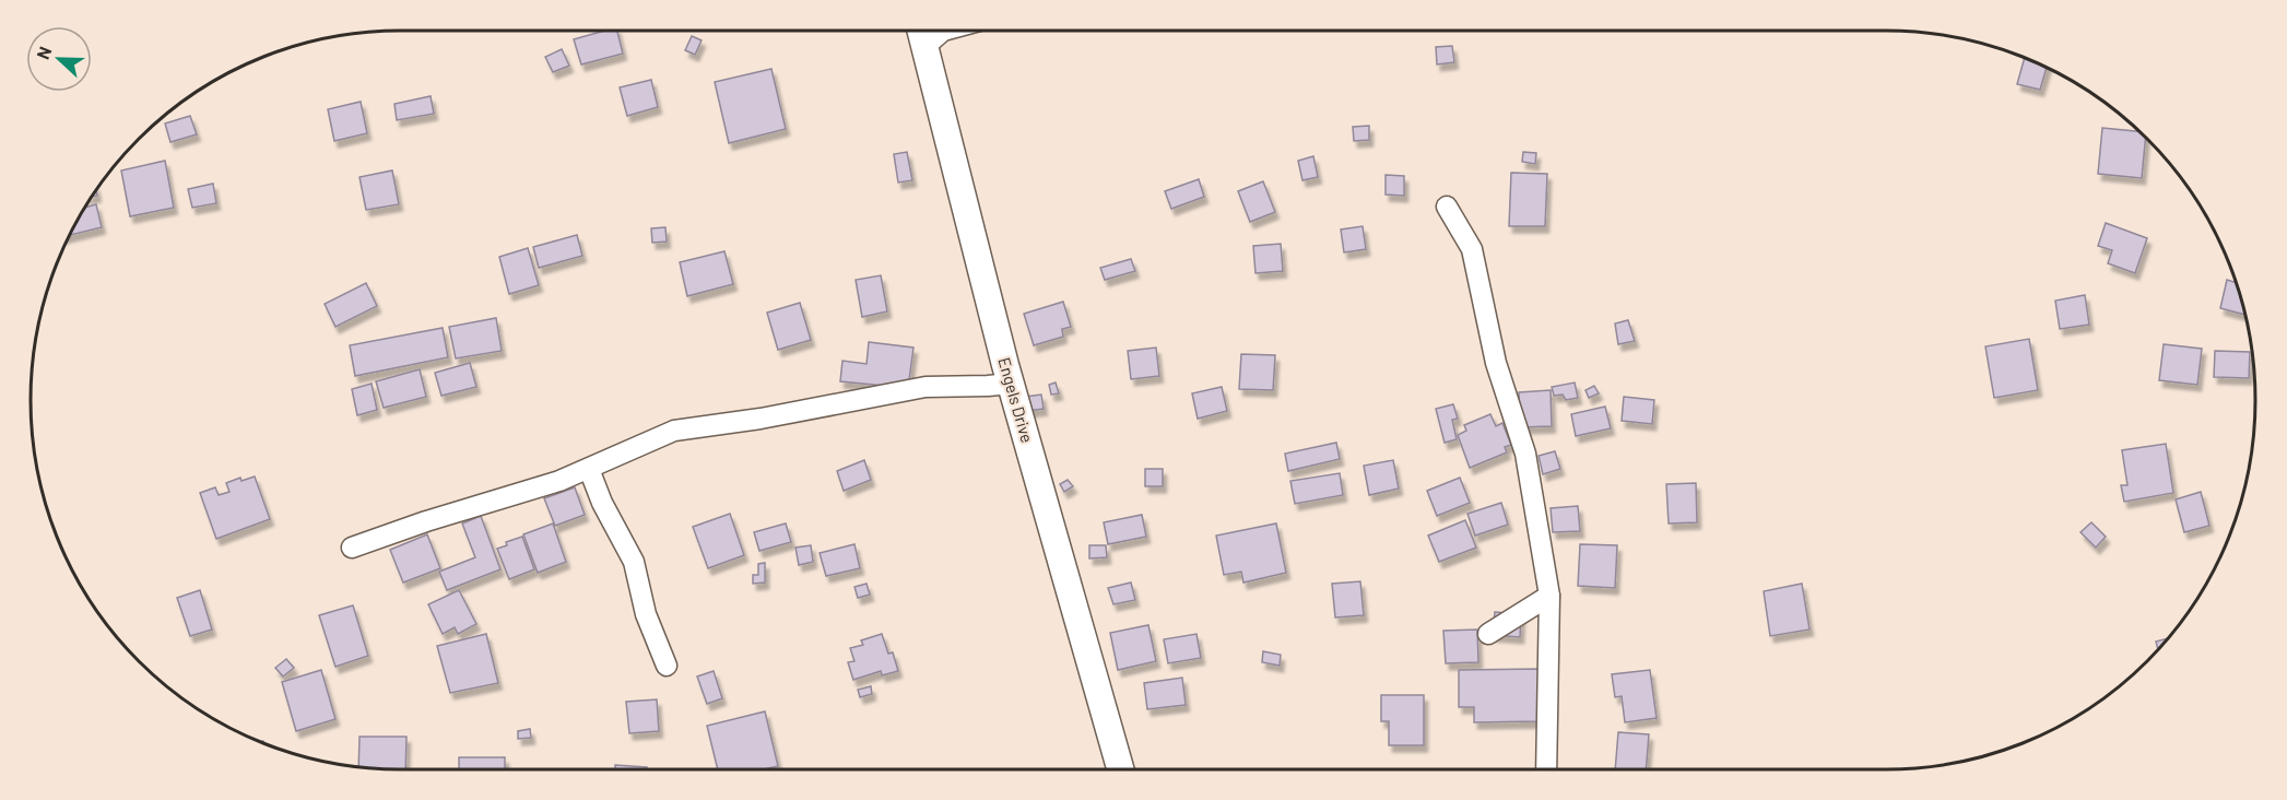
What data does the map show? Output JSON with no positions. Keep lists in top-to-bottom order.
{
  "streets": {
    "street": ["Engels Drive"]
  },
  "north": "left"
}
